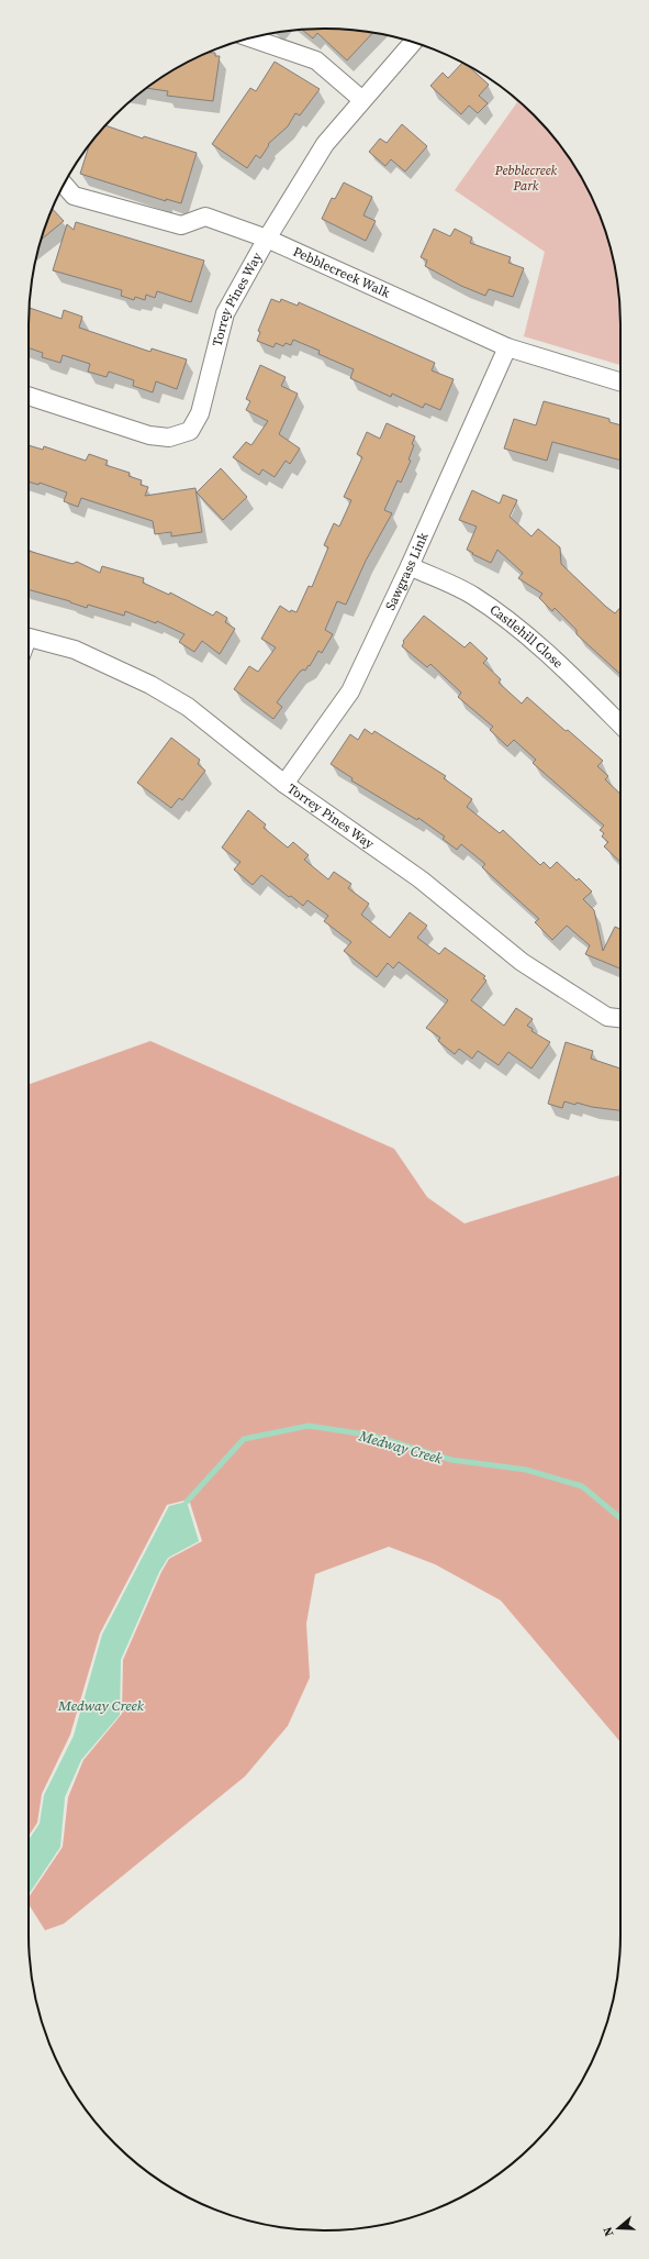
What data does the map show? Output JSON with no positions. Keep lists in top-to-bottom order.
{
  "streets": {
    "street": [
      "Pebblecreek Walk",
      "Torrey Pines Way",
      "Sawgrass Link",
      "Castlehill Close"
    ]
  },
  "crossings": [
    ["Pebblecreek Walk", "Torrey Pines Way"],
    ["Pebblecreek Walk", "Sawgrass Link"],
    ["Torrey Pines Way", "Sawgrass Link"],
    ["Sawgrass Link", "Castlehill Close"]
  ],
  "water": ["Medway Creek"],
  "parks": ["Pebblecreek Park"],
  "north": "left"
}
